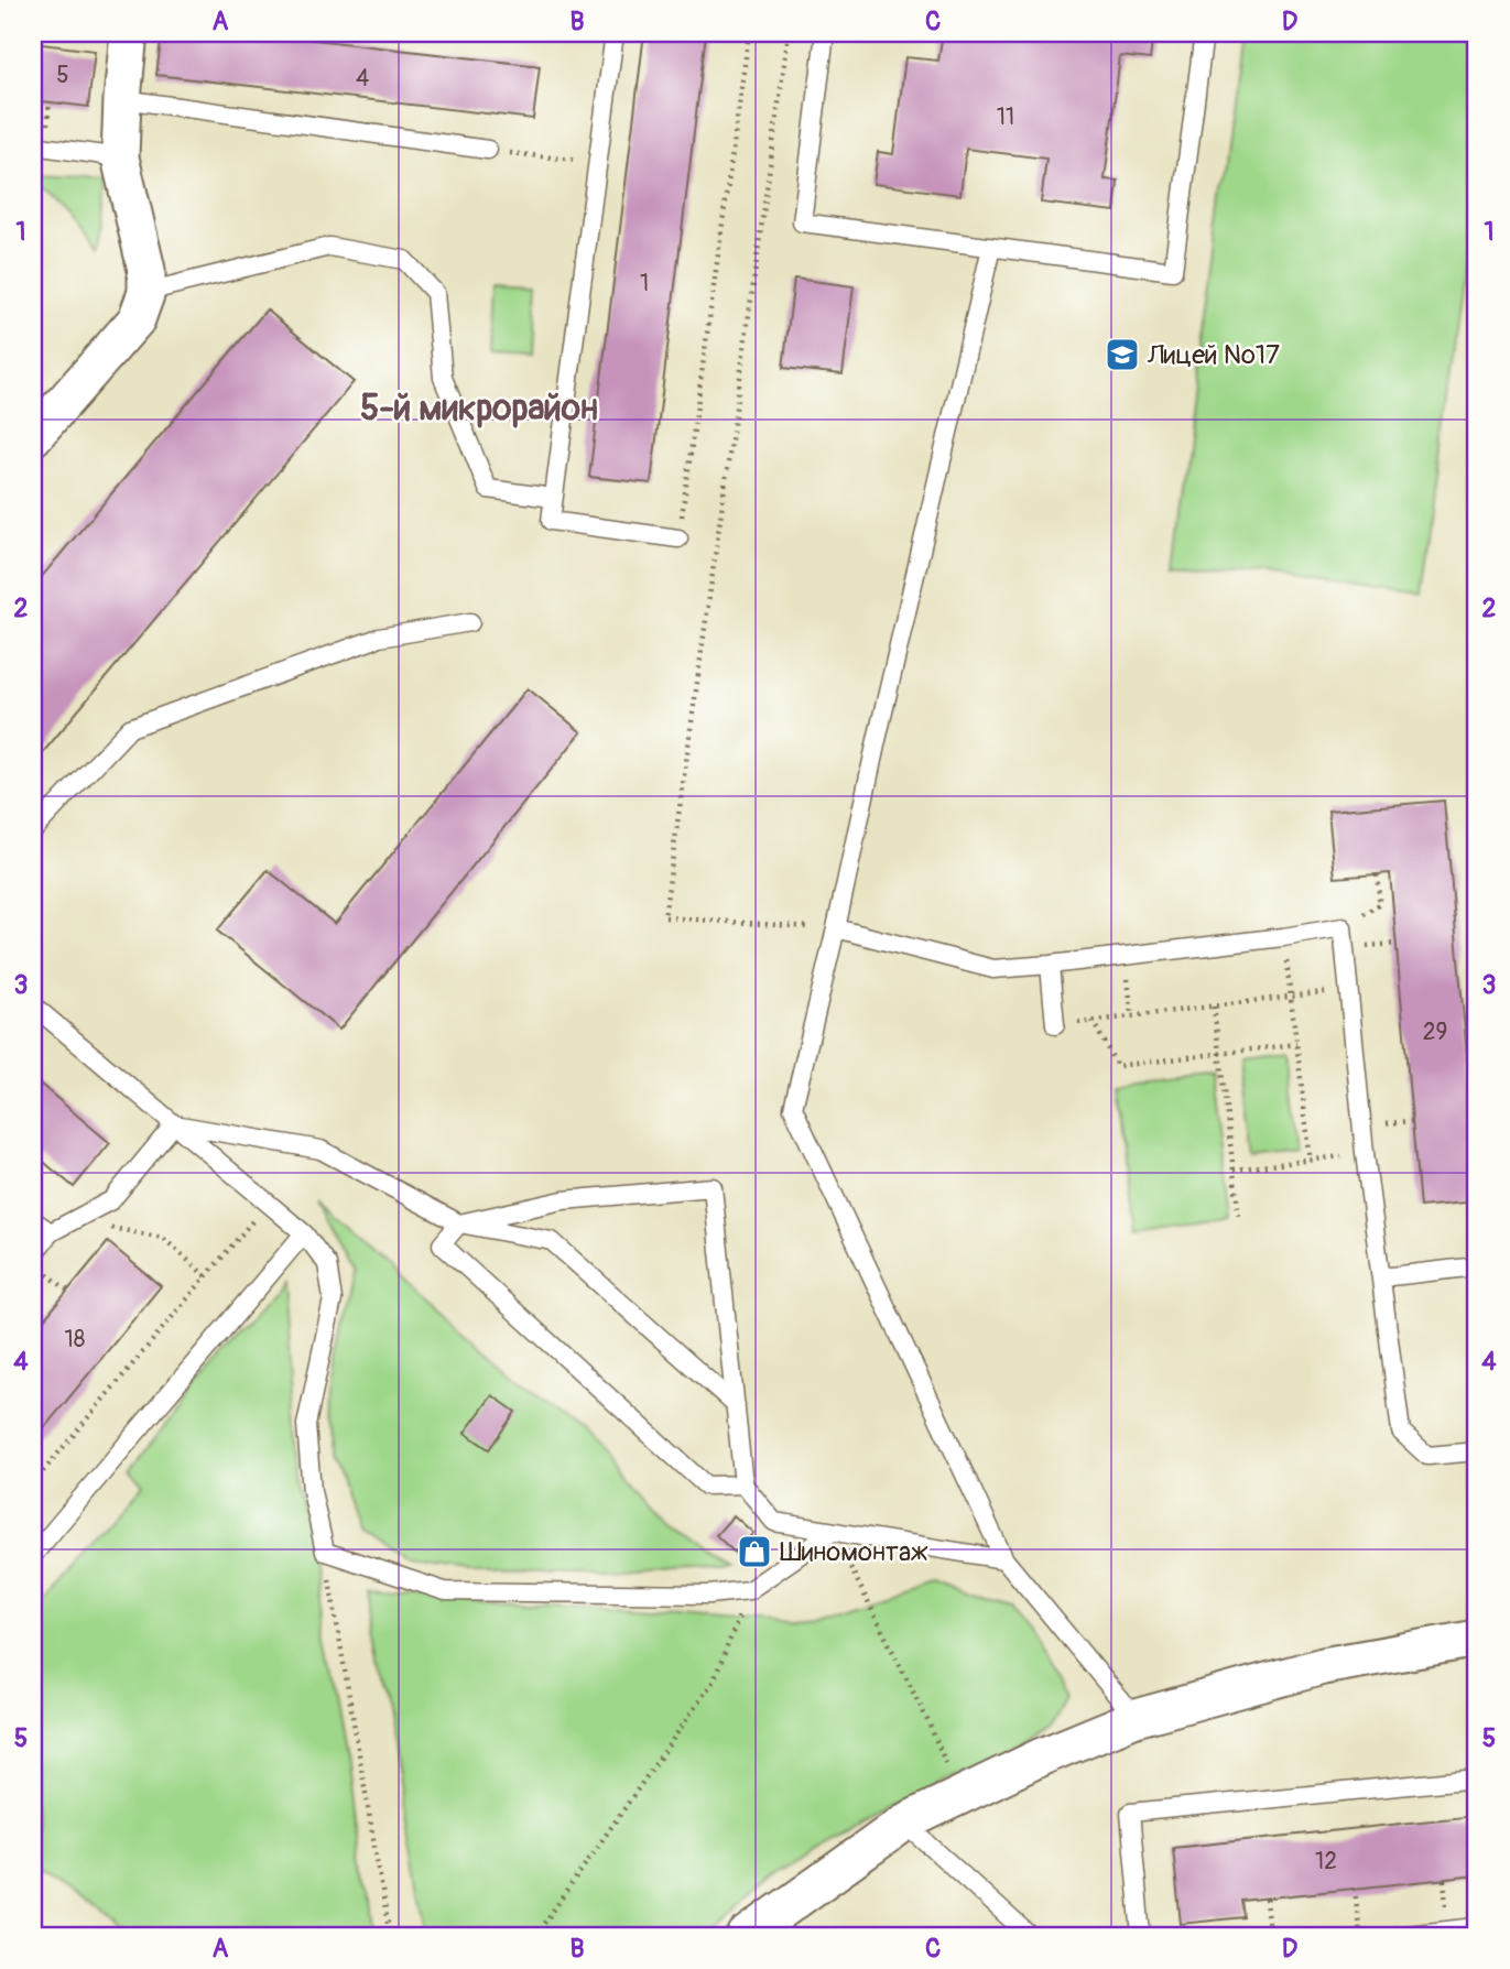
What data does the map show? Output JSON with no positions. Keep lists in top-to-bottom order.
{
  "districts": ["5-й микрорайон"],
  "places": {
    "school or university": ["Лицей №17"],
    "shop": ["Шиномонтаж"]
  },
  "house_numbers": [
    "5",
    "4",
    "11",
    "1",
    "29",
    "18",
    "12"
  ],
  "grid": {
    "columns": [
      "A",
      "B",
      "C",
      "D"
    ],
    "rows": [
      "1",
      "2",
      "3",
      "4",
      "5"
    ]
  }
}
